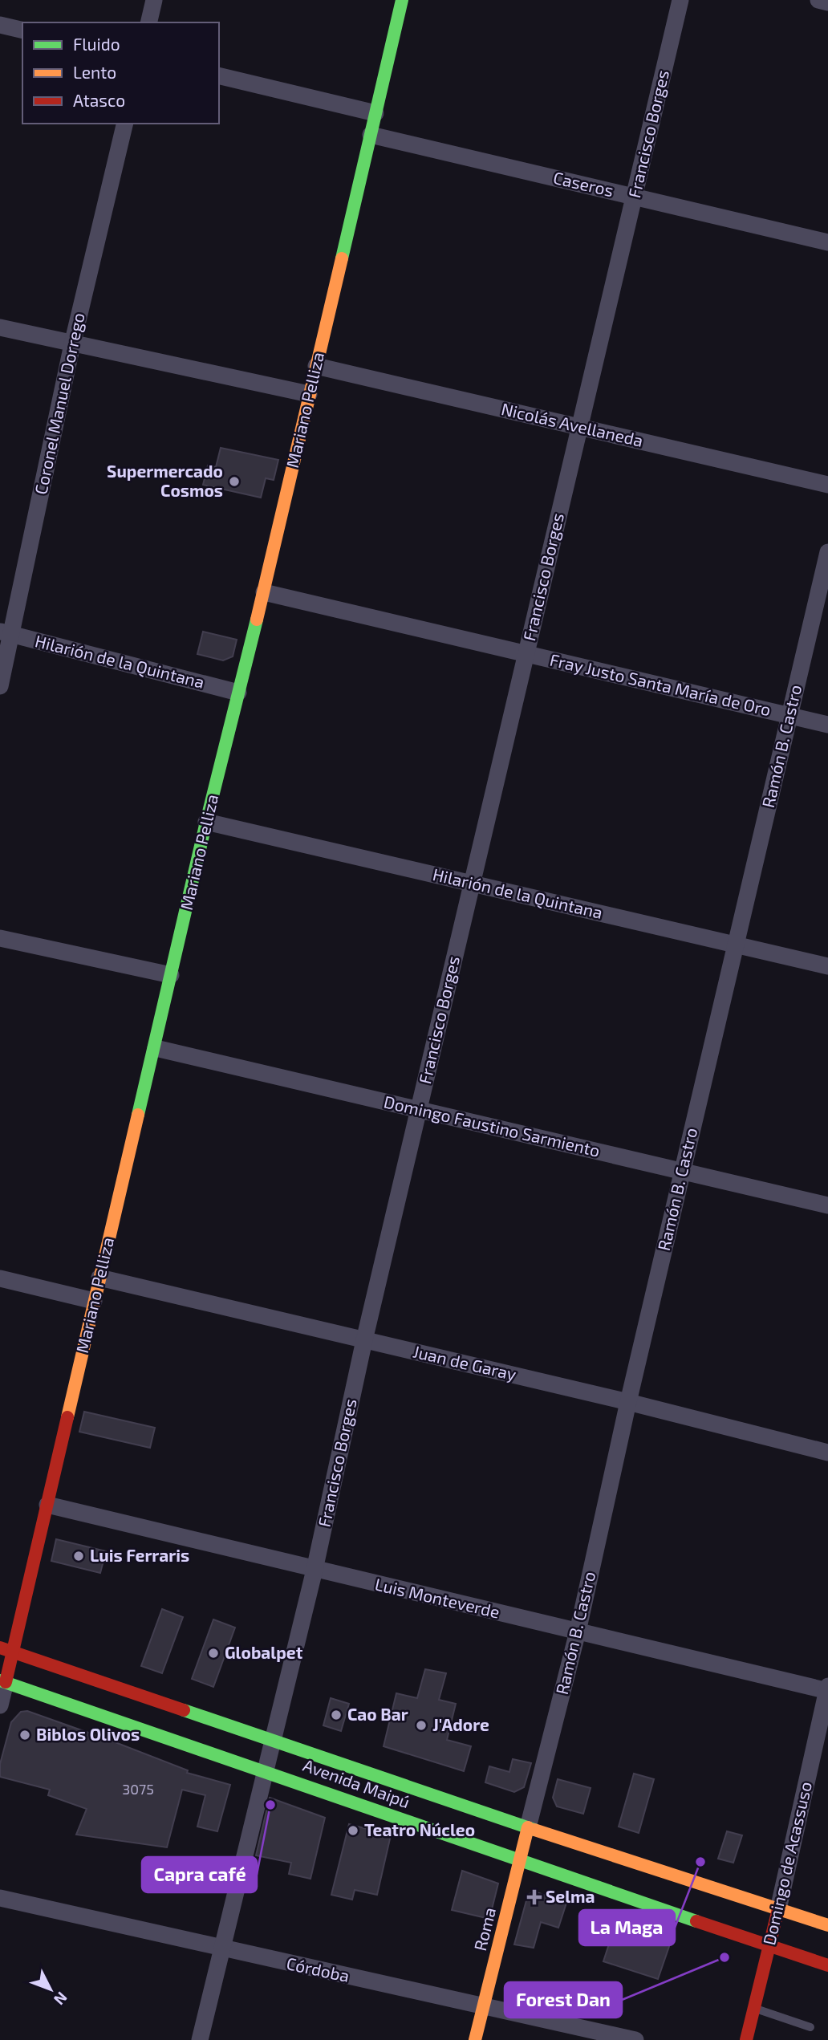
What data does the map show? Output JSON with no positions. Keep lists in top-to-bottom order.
{
  "streets": {
    "street": [
      "Francisco Borges",
      "Caseros",
      "Coronel Manuel Dorrego",
      "Mariano Pelliza",
      "Nicolás Avellaneda",
      "Hilarión de la Quintana",
      "Fray Justo Santa María de Oro",
      "Ramón B. Castro",
      "Domingo Faustino Sarmiento",
      "Juan de Garay",
      "Luis Monteverde",
      "Avenida Maipú",
      "Domingo de Acassuso",
      "Roma",
      "Córdoba"
    ]
  },
  "crossings": [
    ["Francisco Borges", "Caseros"],
    ["Francisco Borges", "Nicolás Avellaneda"],
    ["Francisco Borges", "Hilarión de la Quintana"],
    ["Francisco Borges", "Fray Justo Santa María de Oro"],
    ["Francisco Borges", "Domingo Faustino Sarmiento"],
    ["Francisco Borges", "Juan de Garay"],
    ["Francisco Borges", "Luis Monteverde"],
    ["Francisco Borges", "Avenida Maipú"],
    ["Francisco Borges", "Córdoba"],
    ["Caseros", "Mariano Pelliza"],
    ["Coronel Manuel Dorrego", "Hilarión de la Quintana"],
    ["Mariano Pelliza", "Nicolás Avellaneda"],
    ["Mariano Pelliza", "Hilarión de la Quintana"],
    ["Mariano Pelliza", "Fray Justo Santa María de Oro"],
    ["Mariano Pelliza", "Domingo Faustino Sarmiento"],
    ["Mariano Pelliza", "Juan de Garay"],
    ["Mariano Pelliza", "Luis Monteverde"],
    ["Mariano Pelliza", "Avenida Maipú"],
    ["Hilarión de la Quintana", "Ramón B. Castro"],
    ["Fray Justo Santa María de Oro", "Ramón B. Castro"],
    ["Ramón B. Castro", "Domingo Faustino Sarmiento"],
    ["Ramón B. Castro", "Juan de Garay"],
    ["Ramón B. Castro", "Luis Monteverde"],
    ["Ramón B. Castro", "Avenida Maipú"],
    ["Ramón B. Castro", "Roma"],
    ["Luis Monteverde", "Domingo de Acassuso"],
    ["Avenida Maipú", "Domingo de Acassuso"],
    ["Avenida Maipú", "Roma"],
    ["Roma", "Córdoba"]
  ],
  "places": {
    "other": [
      "Supermercado Cosmos",
      "Luis Ferraris",
      "Globalpet",
      "Cao Bar",
      "J'Adore",
      "Biblos Olivos",
      "Capra café",
      "Teatro Núcleo",
      "La Maga",
      "Forest Dan"
    ],
    "health": ["Selma"]
  },
  "house_numbers": ["3075"],
  "legend": ["Fluido", "Lento", "Atasco"],
  "north": "bottom right"
}
